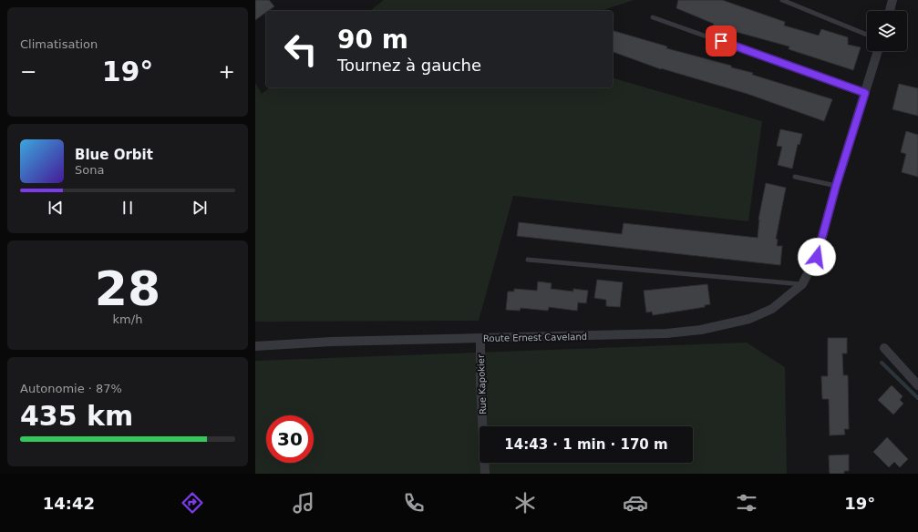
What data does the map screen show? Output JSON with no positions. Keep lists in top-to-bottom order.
{
  "streets": {
    "street": ["Route Ernest Caveland", "Rue Kapokier"]
  },
  "crossings": [
    ["Route Ernest Caveland", "Rue Kapokier"]
  ],
  "page": {
    "tile": [
      "Climatisation",
      ["28", "km/h"],
      ["Autonomie · 87%", "435 km"]
    ],
    "turn": ["90 m", "Tournez à gauche"],
    "heat": ["−", "19°", "+"],
    "song": ["Blue Orbit", "Sona"],
    "limit": "30",
    "trip": "14:43 · 1 min · 170 m",
    "tabs": ["14:42", "19°"]
  }
}
